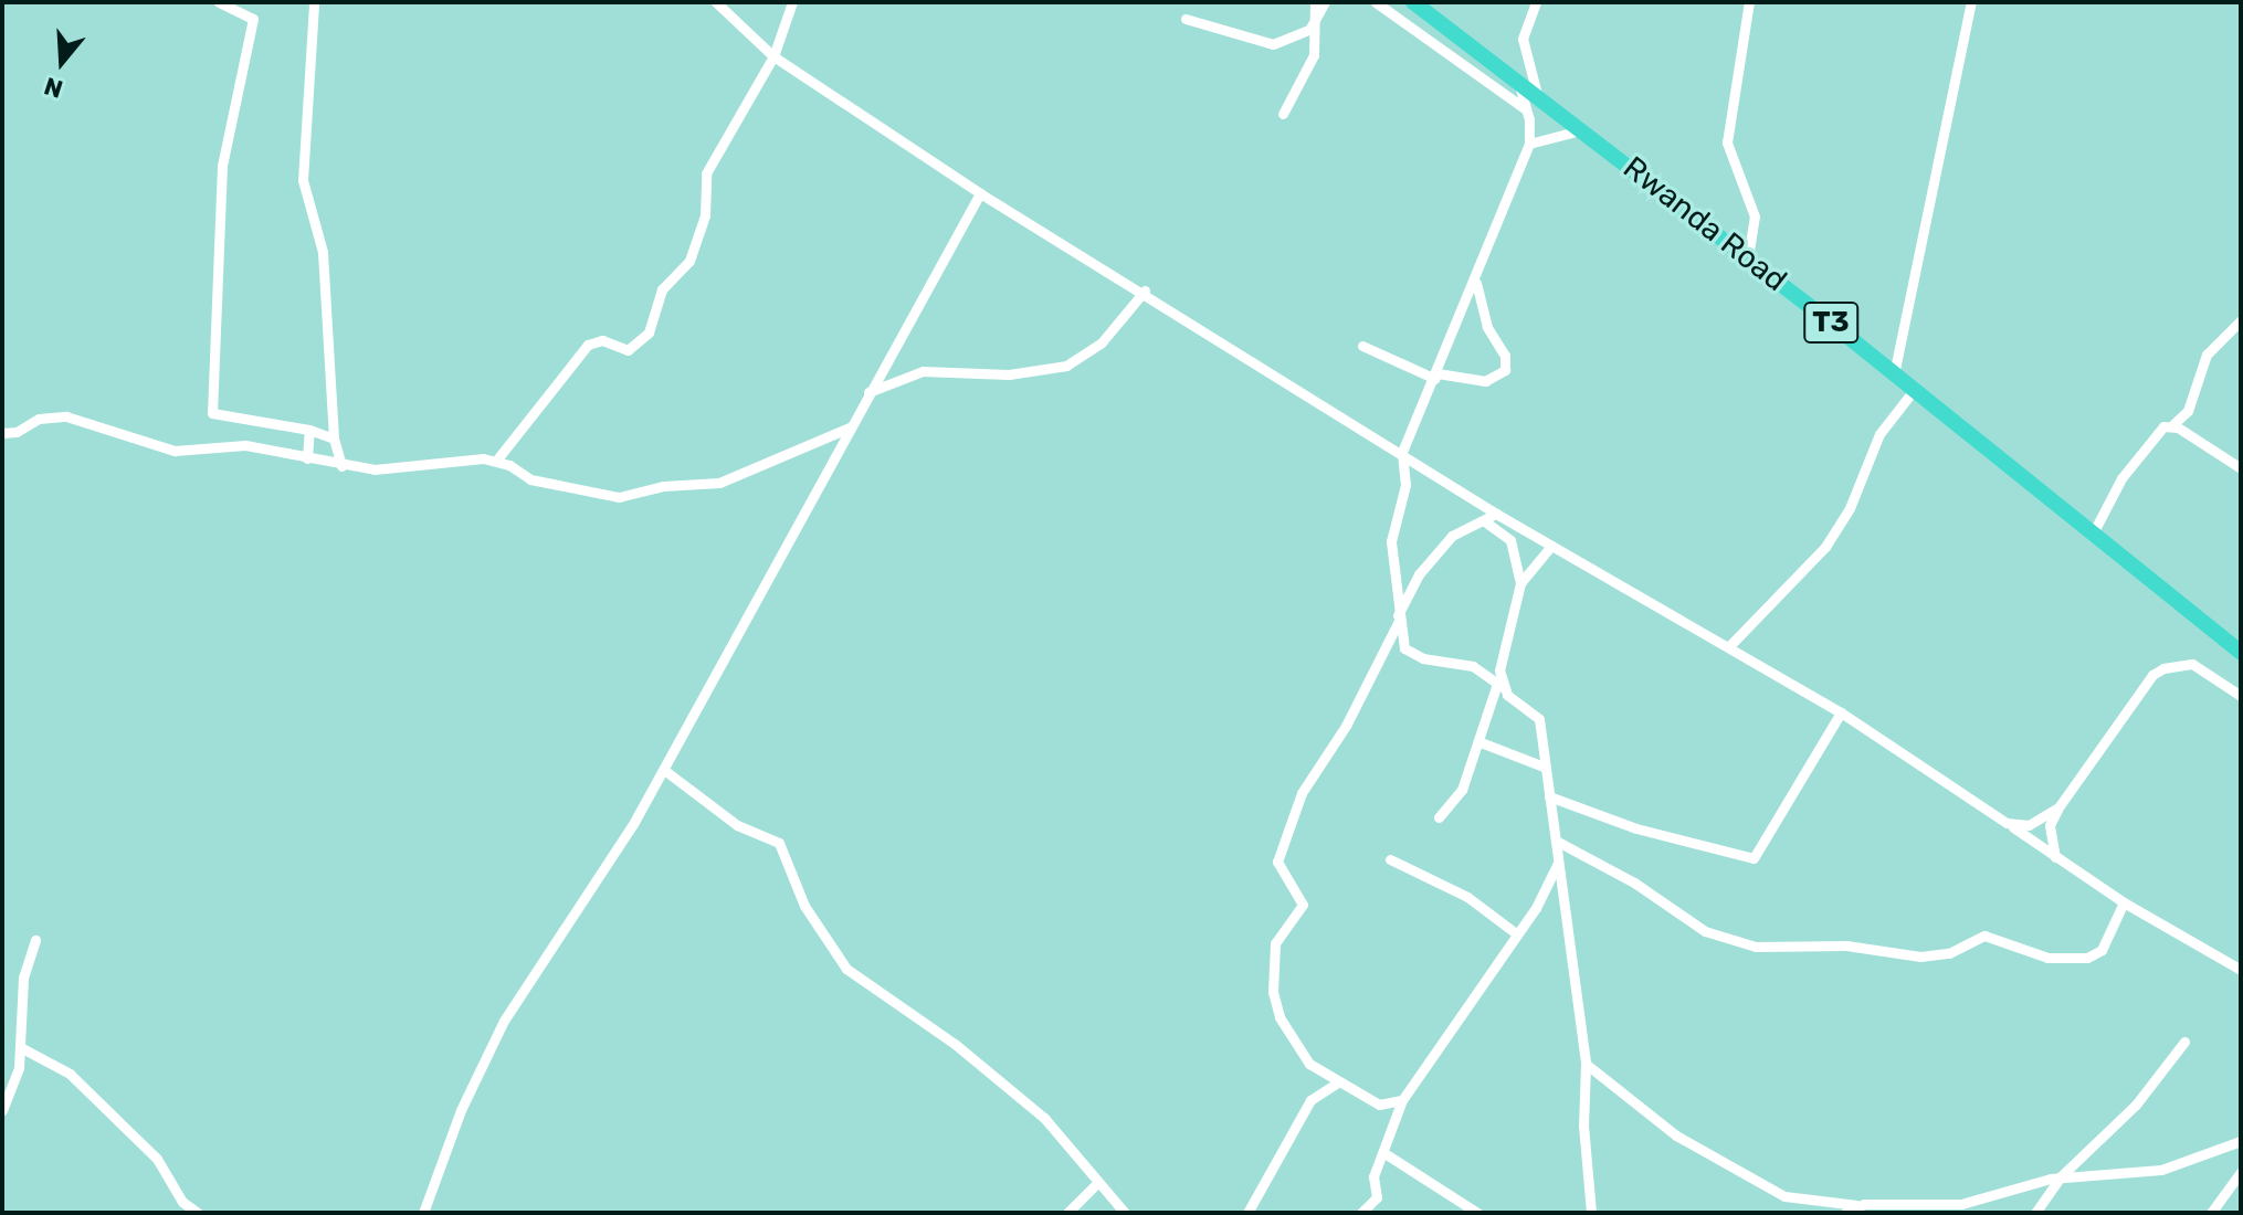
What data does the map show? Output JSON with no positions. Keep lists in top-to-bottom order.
{
  "streets": {
    "highway": ["Rwanda Road", "T3"]
  },
  "north": "bottom"
}
